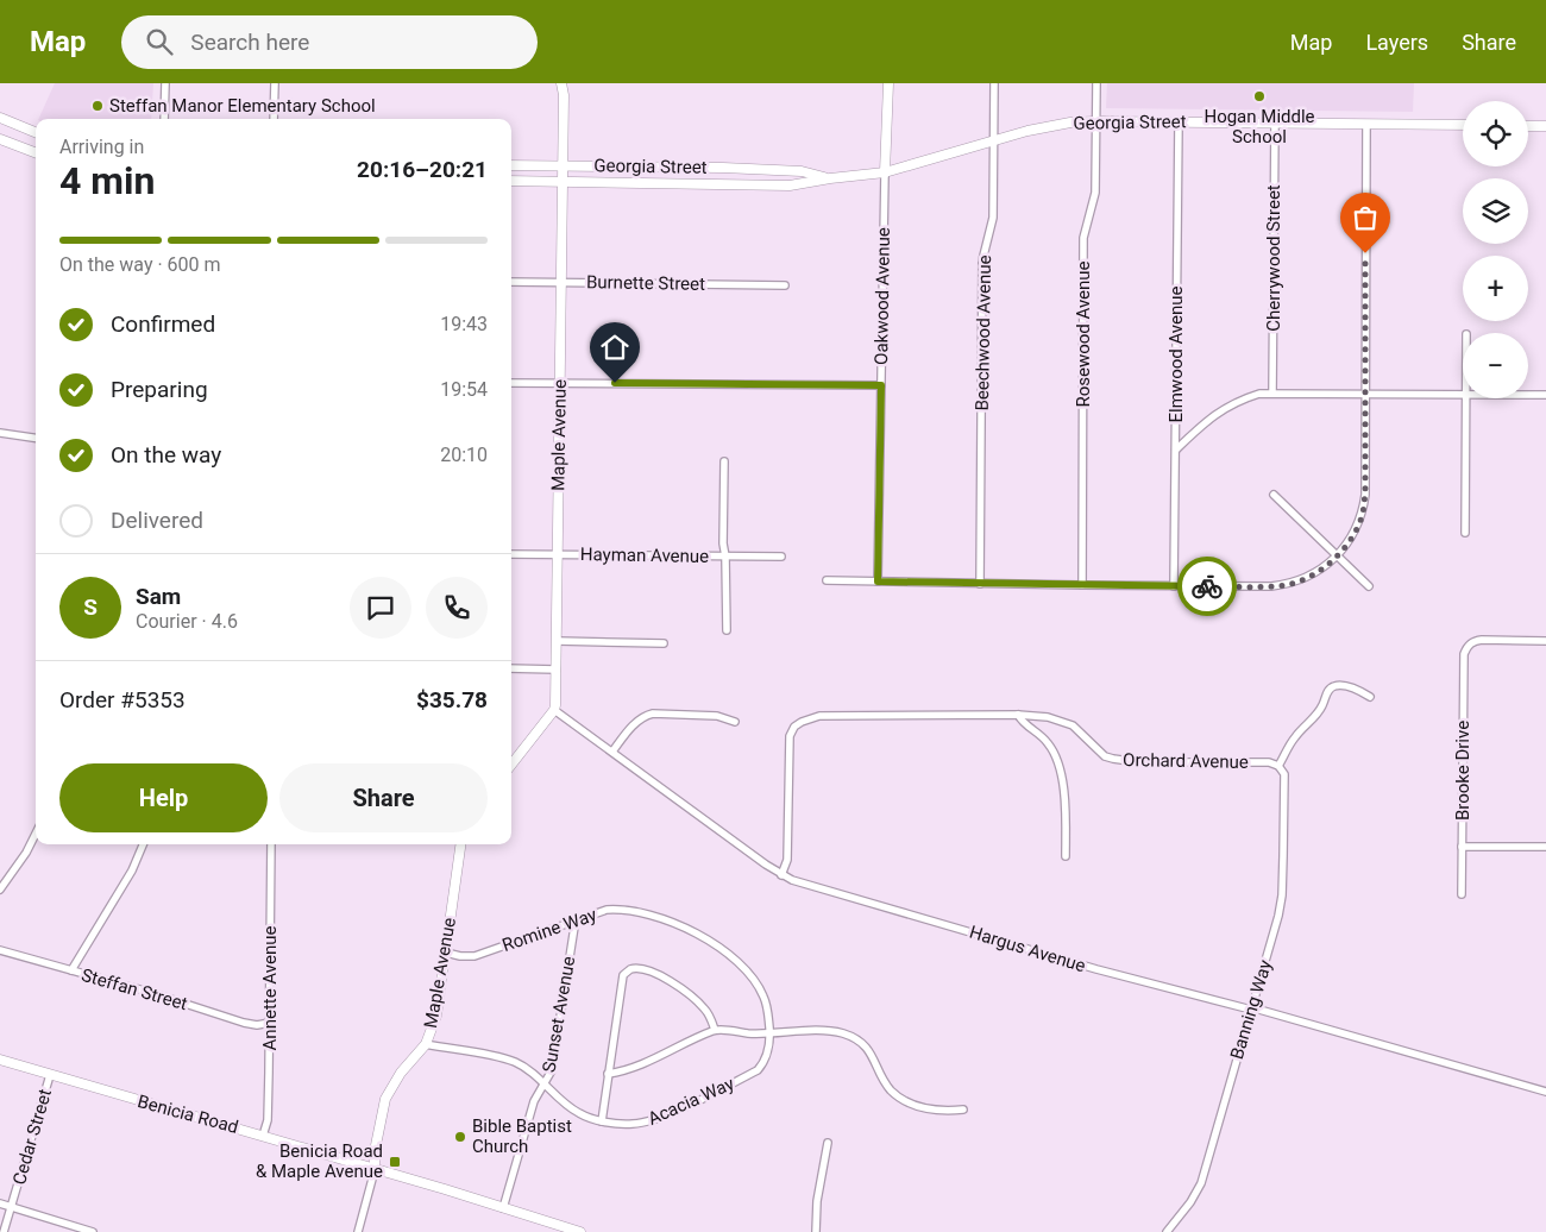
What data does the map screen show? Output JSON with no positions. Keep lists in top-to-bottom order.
{
  "streets": {
    "main road": [
      "Georgia Street",
      "Oakwood Avenue",
      "Maple Avenue",
      "Benicia Road"
    ],
    "street": [
      "Cherrywood Street",
      "Burnette Street",
      "Beechwood Avenue",
      "Rosewood Avenue",
      "Elmwood Avenue",
      "Hayman Avenue",
      "Orchard Avenue",
      "Brooke Drive",
      "Romine Way",
      "Hargus Avenue",
      "Annette Avenue",
      "Steffan Street",
      "Banning Way",
      "Sunset Avenue",
      "Acacia Way",
      "Cedar Street"
    ]
  },
  "crossings": [
    ["Georgia Street", "Cherrywood Street"],
    ["Georgia Street", "Oakwood Avenue"],
    ["Georgia Street", "Beechwood Avenue"],
    ["Georgia Street", "Rosewood Avenue"],
    ["Georgia Street", "Elmwood Avenue"],
    ["Georgia Street", "Maple Avenue"],
    ["Burnette Street", "Maple Avenue"],
    ["Maple Avenue", "Hayman Avenue"],
    ["Maple Avenue", "Romine Way"],
    ["Maple Avenue", "Hargus Avenue"],
    ["Maple Avenue", "Acacia Way"],
    ["Maple Avenue", "Benicia Road"],
    ["Orchard Avenue", "Hargus Avenue"],
    ["Orchard Avenue", "Banning Way"],
    ["Romine Way", "Sunset Avenue"],
    ["Romine Way", "Acacia Way"],
    ["Hargus Avenue", "Banning Way"],
    ["Annette Avenue", "Steffan Street"],
    ["Annette Avenue", "Benicia Road"],
    ["Sunset Avenue", "Acacia Way"],
    ["Sunset Avenue", "Benicia Road"],
    ["Benicia Road", "Cedar Street"]
  ],
  "places": {
    "other": ["Hogan Middle School", "Steffan Manor Elementary School", "Bible Baptist Church"],
    "transit": ["Benicia Road & Maple Avenue"]
  },
  "page": {
    "header": "Map",
    "search": "Search here",
    "nav": ["Map", "Layers", "Share"],
    "map_buttons": ["+", "−"],
    "heading": ["4 min", "Arriving in", "20:16–20:21"],
    "panel": [
      "Sam",
      "Courier · 4.6",
      "Order #5353",
      "$35.78"
    ],
    "bar": "On the way · 600 m",
    "list": [
      ["Confirmed", "19:43"],
      ["Preparing", "19:54"],
      ["On the way", "20:10"],
      "Delivered"
    ],
    "round": "S",
    "buttons": ["Help", "Share"]
  }
}
